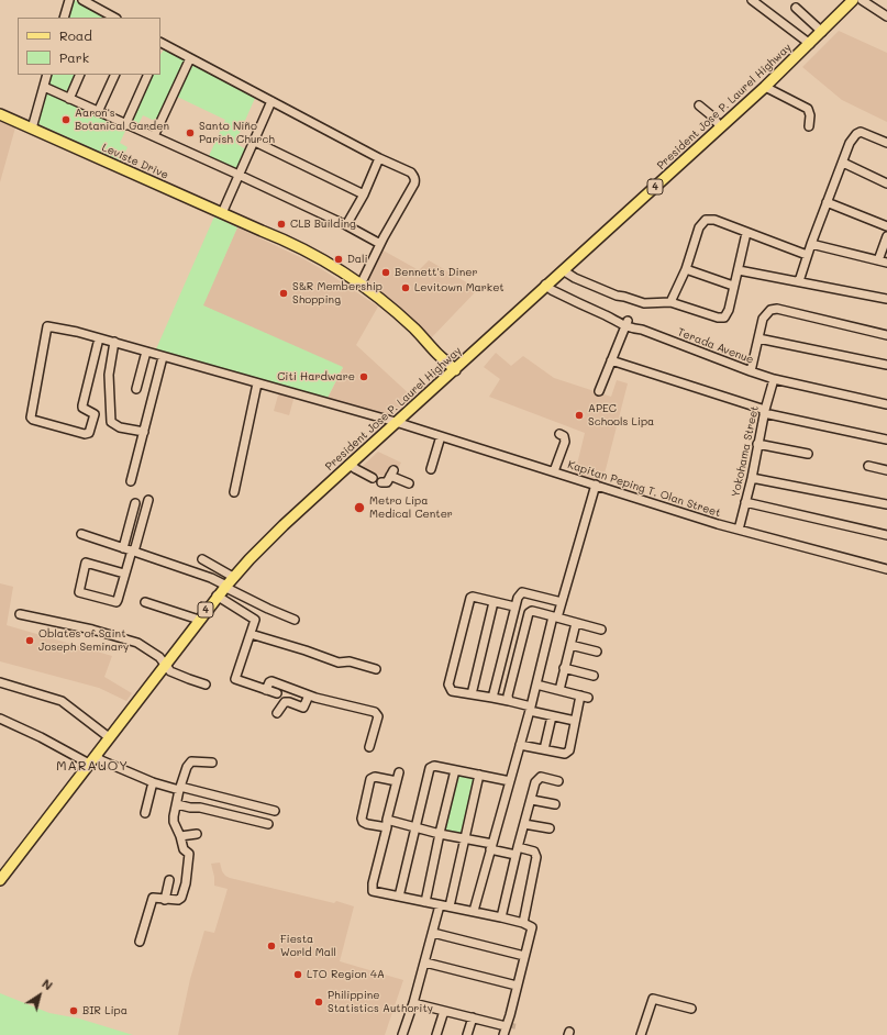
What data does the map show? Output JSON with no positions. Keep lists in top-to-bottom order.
{
  "streets": {
    "main road": ["President Jose P. Laurel Highway", "Leviste Drive", "4"],
    "street": ["Terada Avenue", "Yokohama Street", "Kapitan Peping T. Olan Street"]
  },
  "crossings": [
    ["President Jose P. Laurel Highway", "Leviste Drive"],
    ["President Jose P. Laurel Highway", "Terada Avenue"],
    ["President Jose P. Laurel Highway", "Kapitan Peping T. Olan Street"],
    ["Terada Avenue", "Yokohama Street"],
    ["Yokohama Street", "Kapitan Peping T. Olan Street"]
  ],
  "districts": ["MARAUOY"],
  "places": [
    "Aaron's Botanical Garden",
    "Santo Niño Parish Church",
    "CLB Building",
    "Dali",
    "Bennett's Diner",
    "Levitown Market",
    "S&R Membership Shopping",
    "Citi Hardware",
    "APEC Schools Lipa",
    "Metro Lipa Medical Center",
    "Oblates of Saint Joseph Seminary",
    "Fiesta World Mall",
    "LTO Region 4A",
    "Philippine Statistics Authority",
    "BIR Lipa"
  ],
  "legend": ["Road", "Park"],
  "north": "top right"
}
